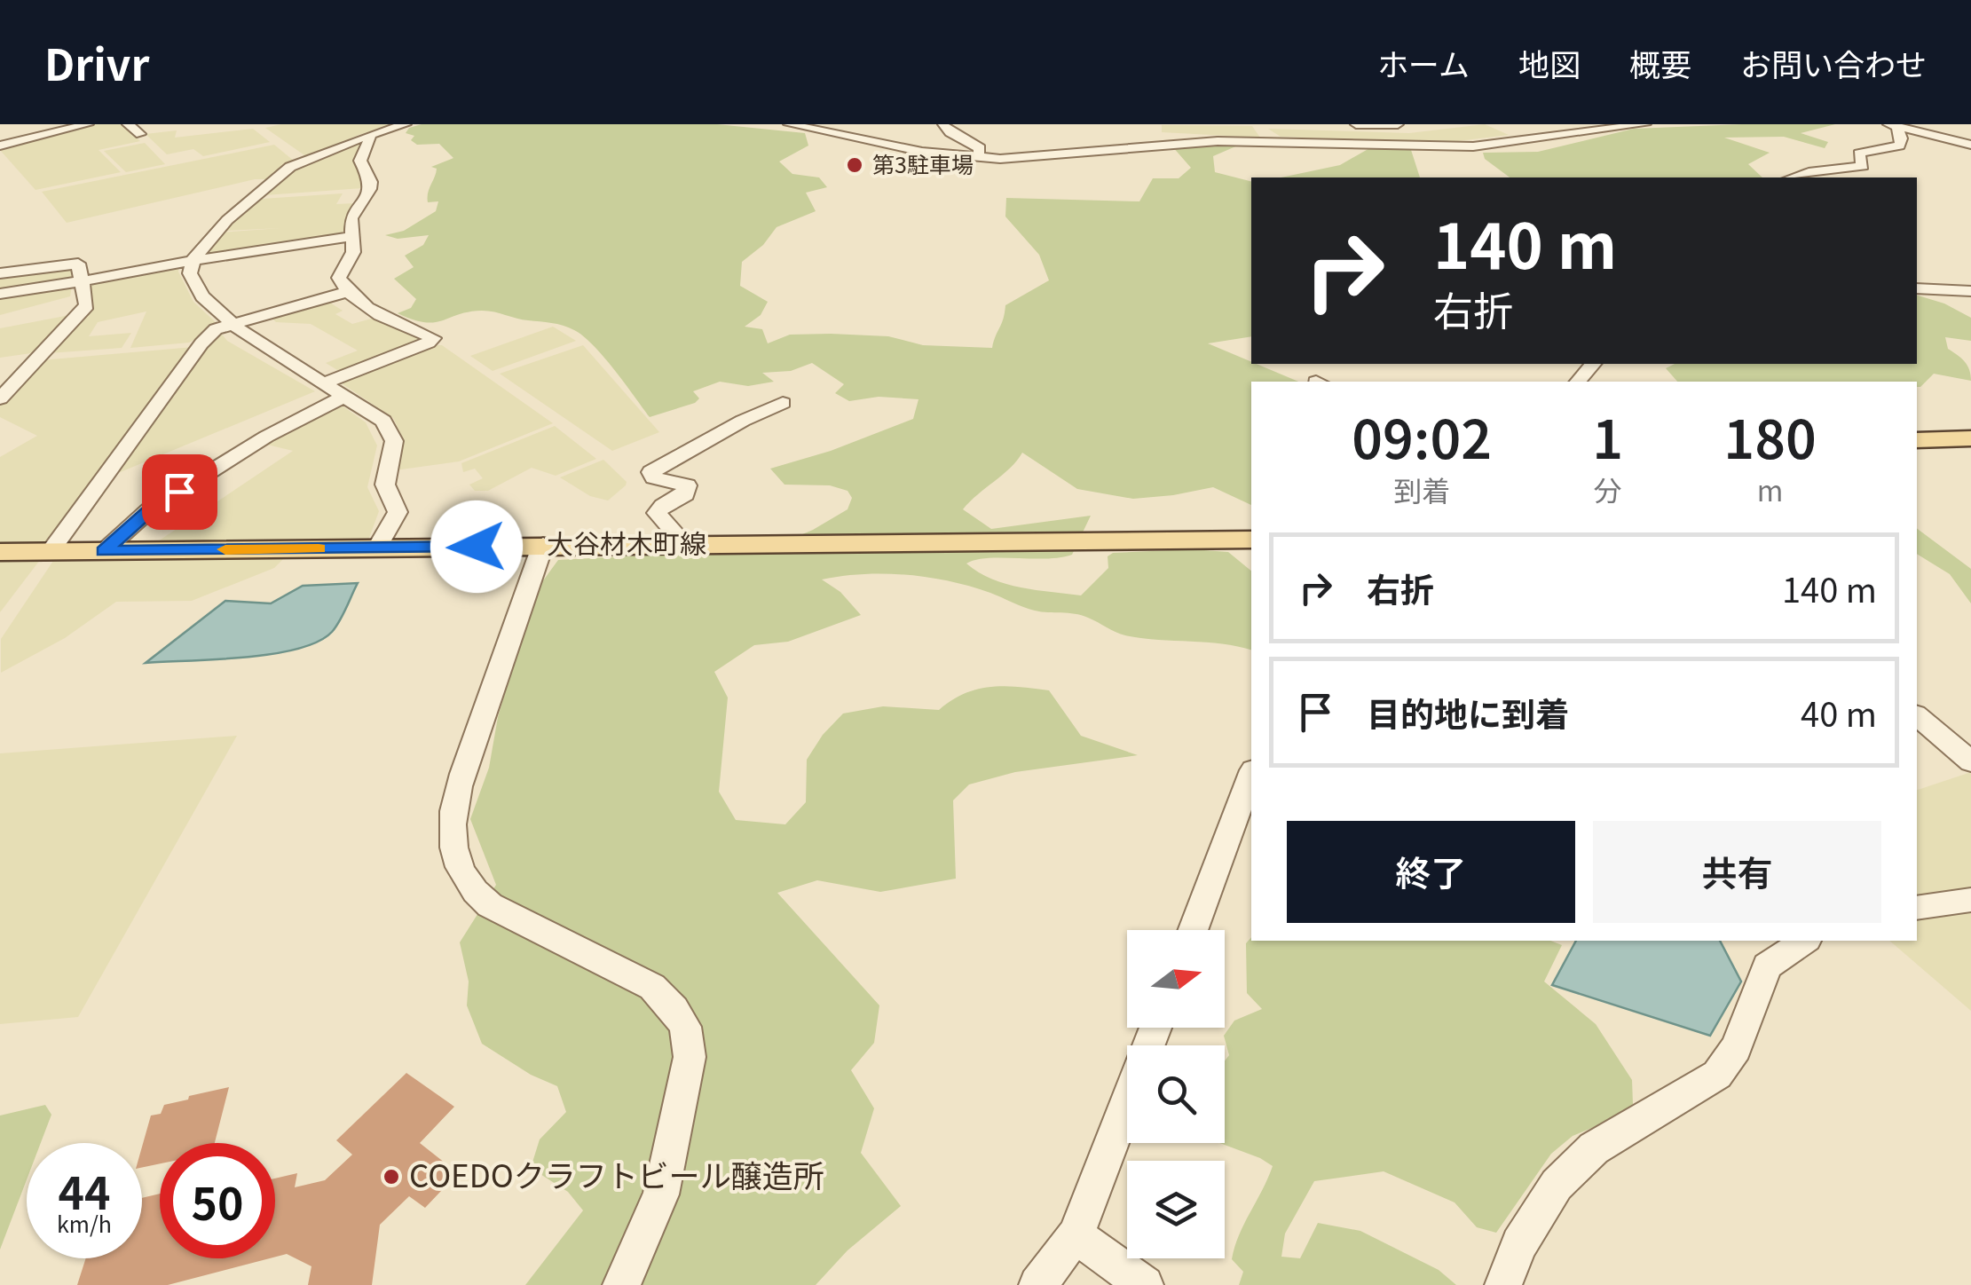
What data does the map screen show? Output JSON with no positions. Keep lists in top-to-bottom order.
{
  "streets": {
    "main road": ["大谷材木町線"]
  },
  "places": ["第3駐車場", "COEDOクラフトビール醸造所"],
  "north": "right",
  "page": {
    "header": "Drivr",
    "nav": [
      "ホーム",
      "地図",
      "概要",
      "お問い合わせ"
    ],
    "turn": ["140 m", "右折"],
    "eta": [
      "09:02",
      "到着",
      "1",
      "分",
      "180",
      "m"
    ],
    "list": [
      {
        "name": "右折",
        "value": "140 m"
      },
      {
        "name": "目的地に到着",
        "value": "40 m"
      }
    ],
    "buttons": ["終了", "共有"],
    "speed": "44 km/h",
    "limit": "50"
  }
}
